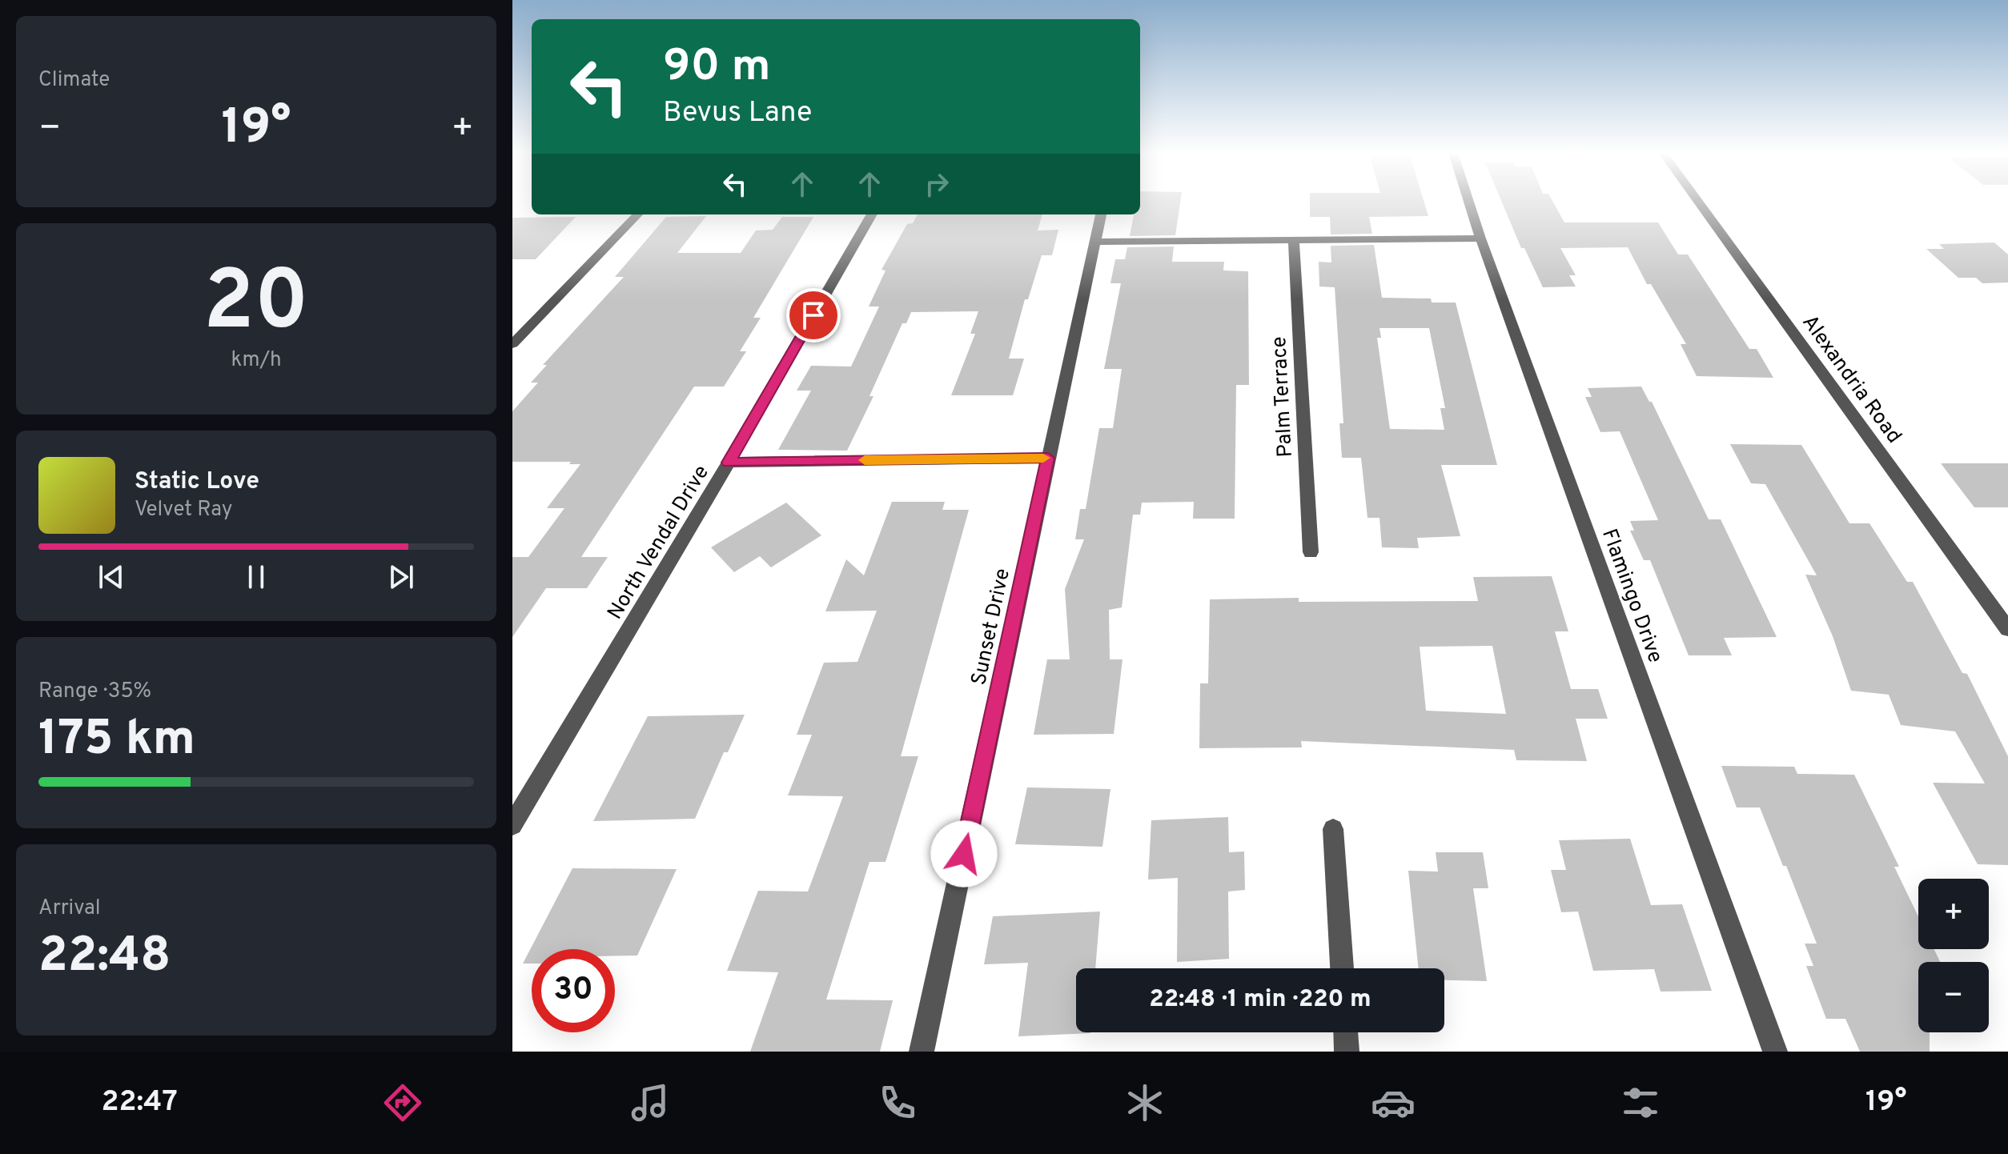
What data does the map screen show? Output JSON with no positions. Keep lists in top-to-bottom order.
{
  "streets": {
    "street": [
      "Alexandria Road",
      "Palm Terrace",
      "North Vendal Drive",
      "Flamingo Drive",
      "Sunset Drive"
    ]
  },
  "page": {
    "tile": [
      "Climate",
      ["20", "km/h"],
      ["Range · 35%", "175 km"],
      ["Arrival", "22:48"]
    ],
    "turn": ["90 m", "Bevus Lane"],
    "heat": ["−", "19°", "+"],
    "song": ["Static Love", "Velvet Ray"],
    "map_buttons": ["+", "−"],
    "limit": "30",
    "trip": "22:48 · 1 min · 220 m",
    "tabs": ["22:47", "19°"]
  }
}
